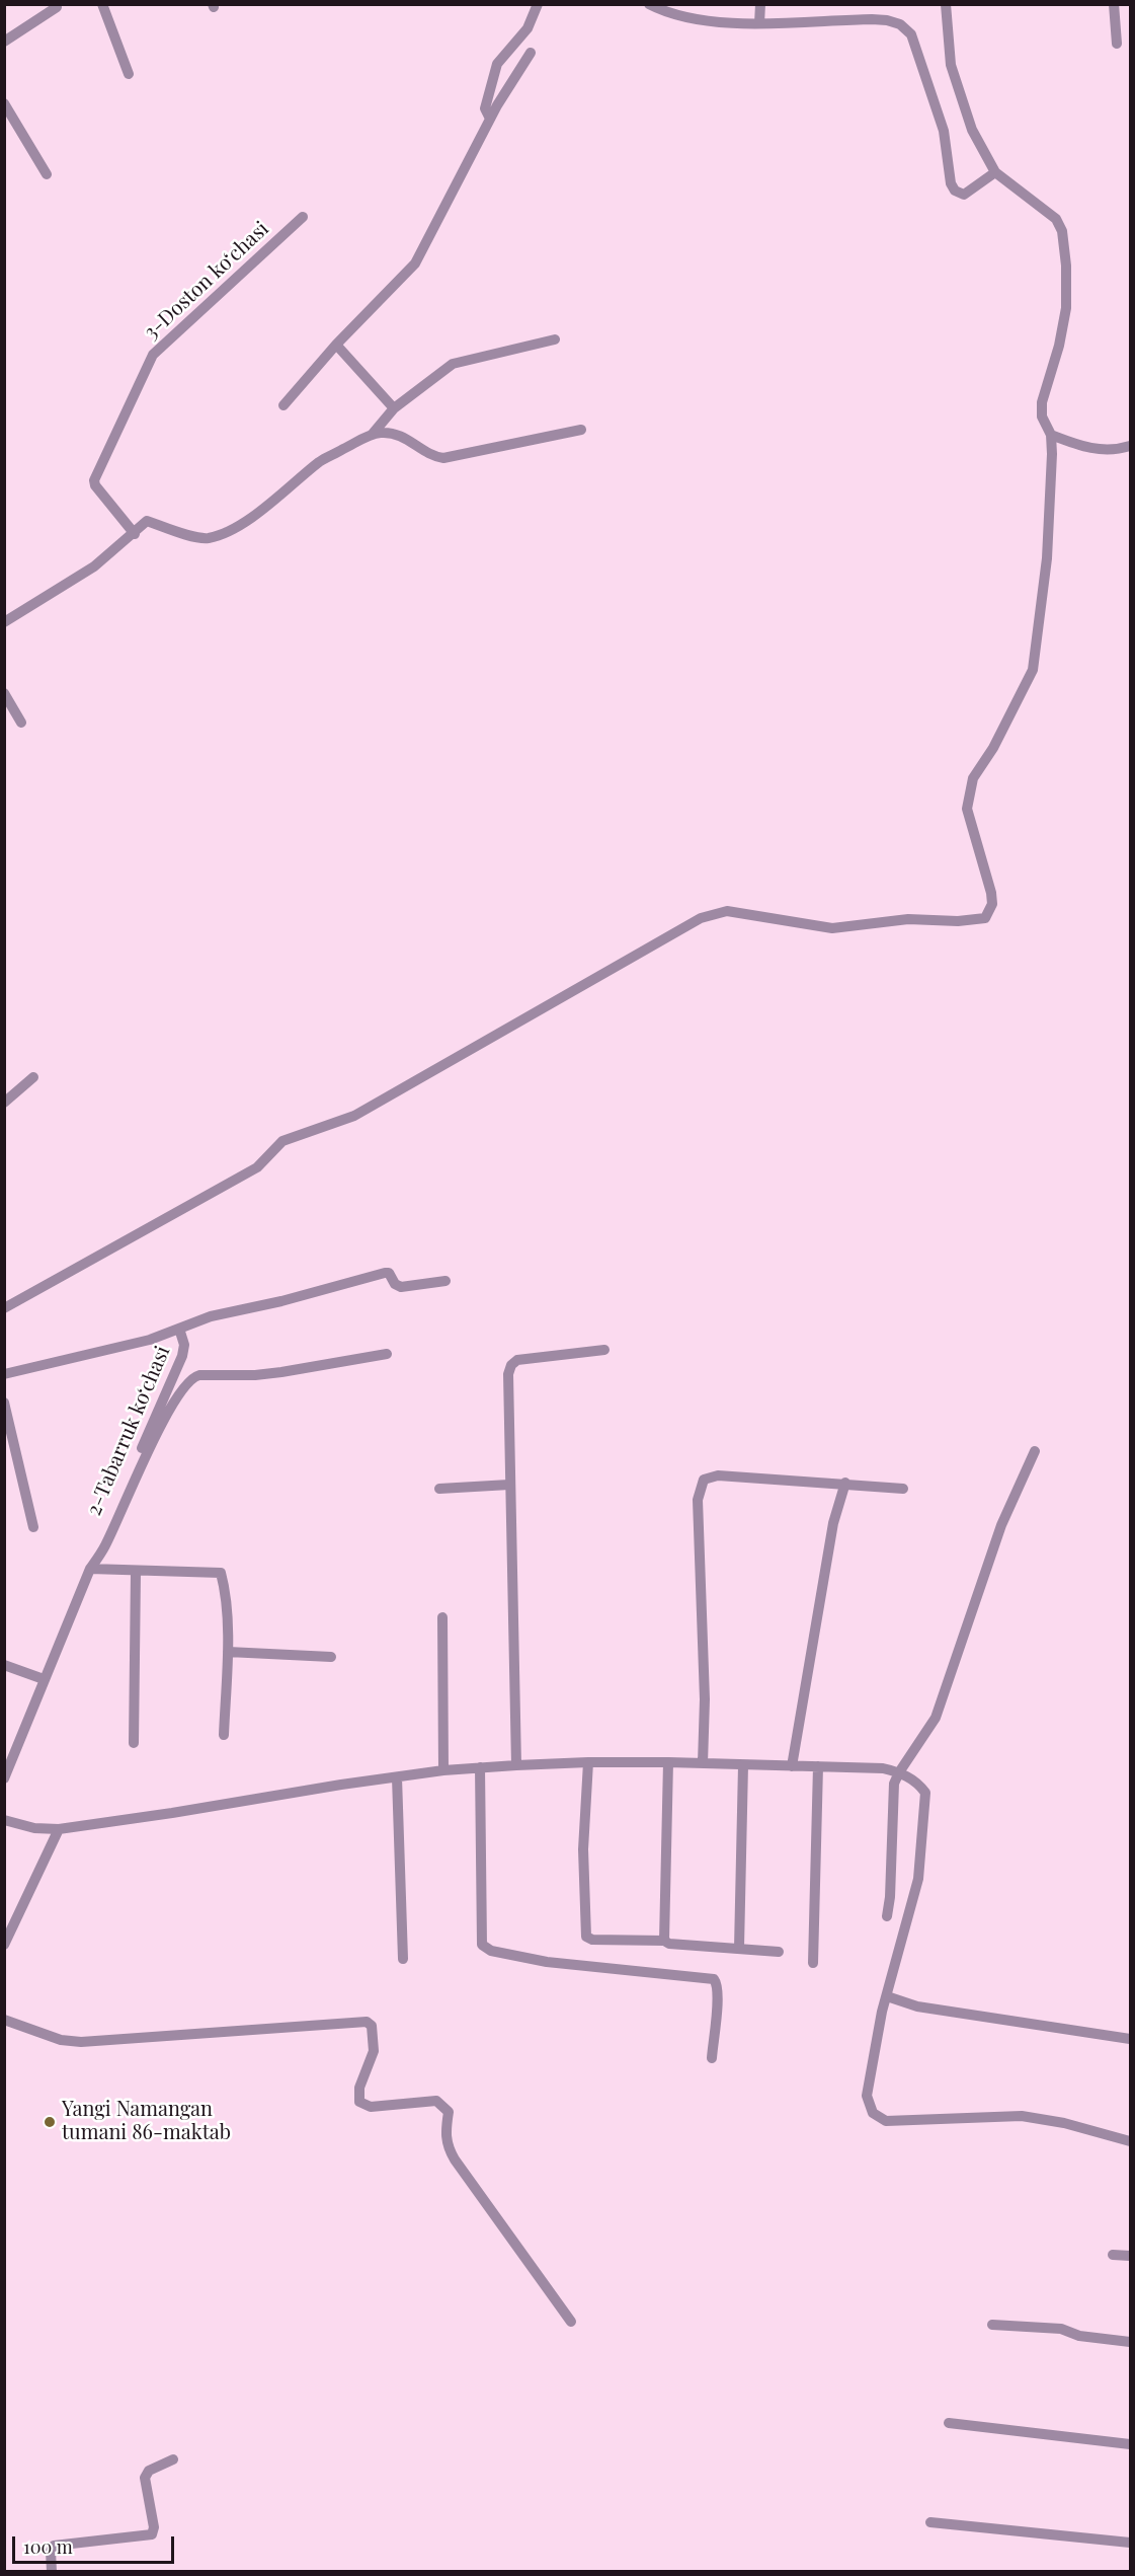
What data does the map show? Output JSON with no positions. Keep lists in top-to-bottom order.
{
  "streets": {
    "street": ["3-Doston koʻchasi", "2-Tabarruk koʻchasi"]
  },
  "places": ["Yangi Namangan tumani 86-maktab"],
  "scale_bar": "100 m"
}
